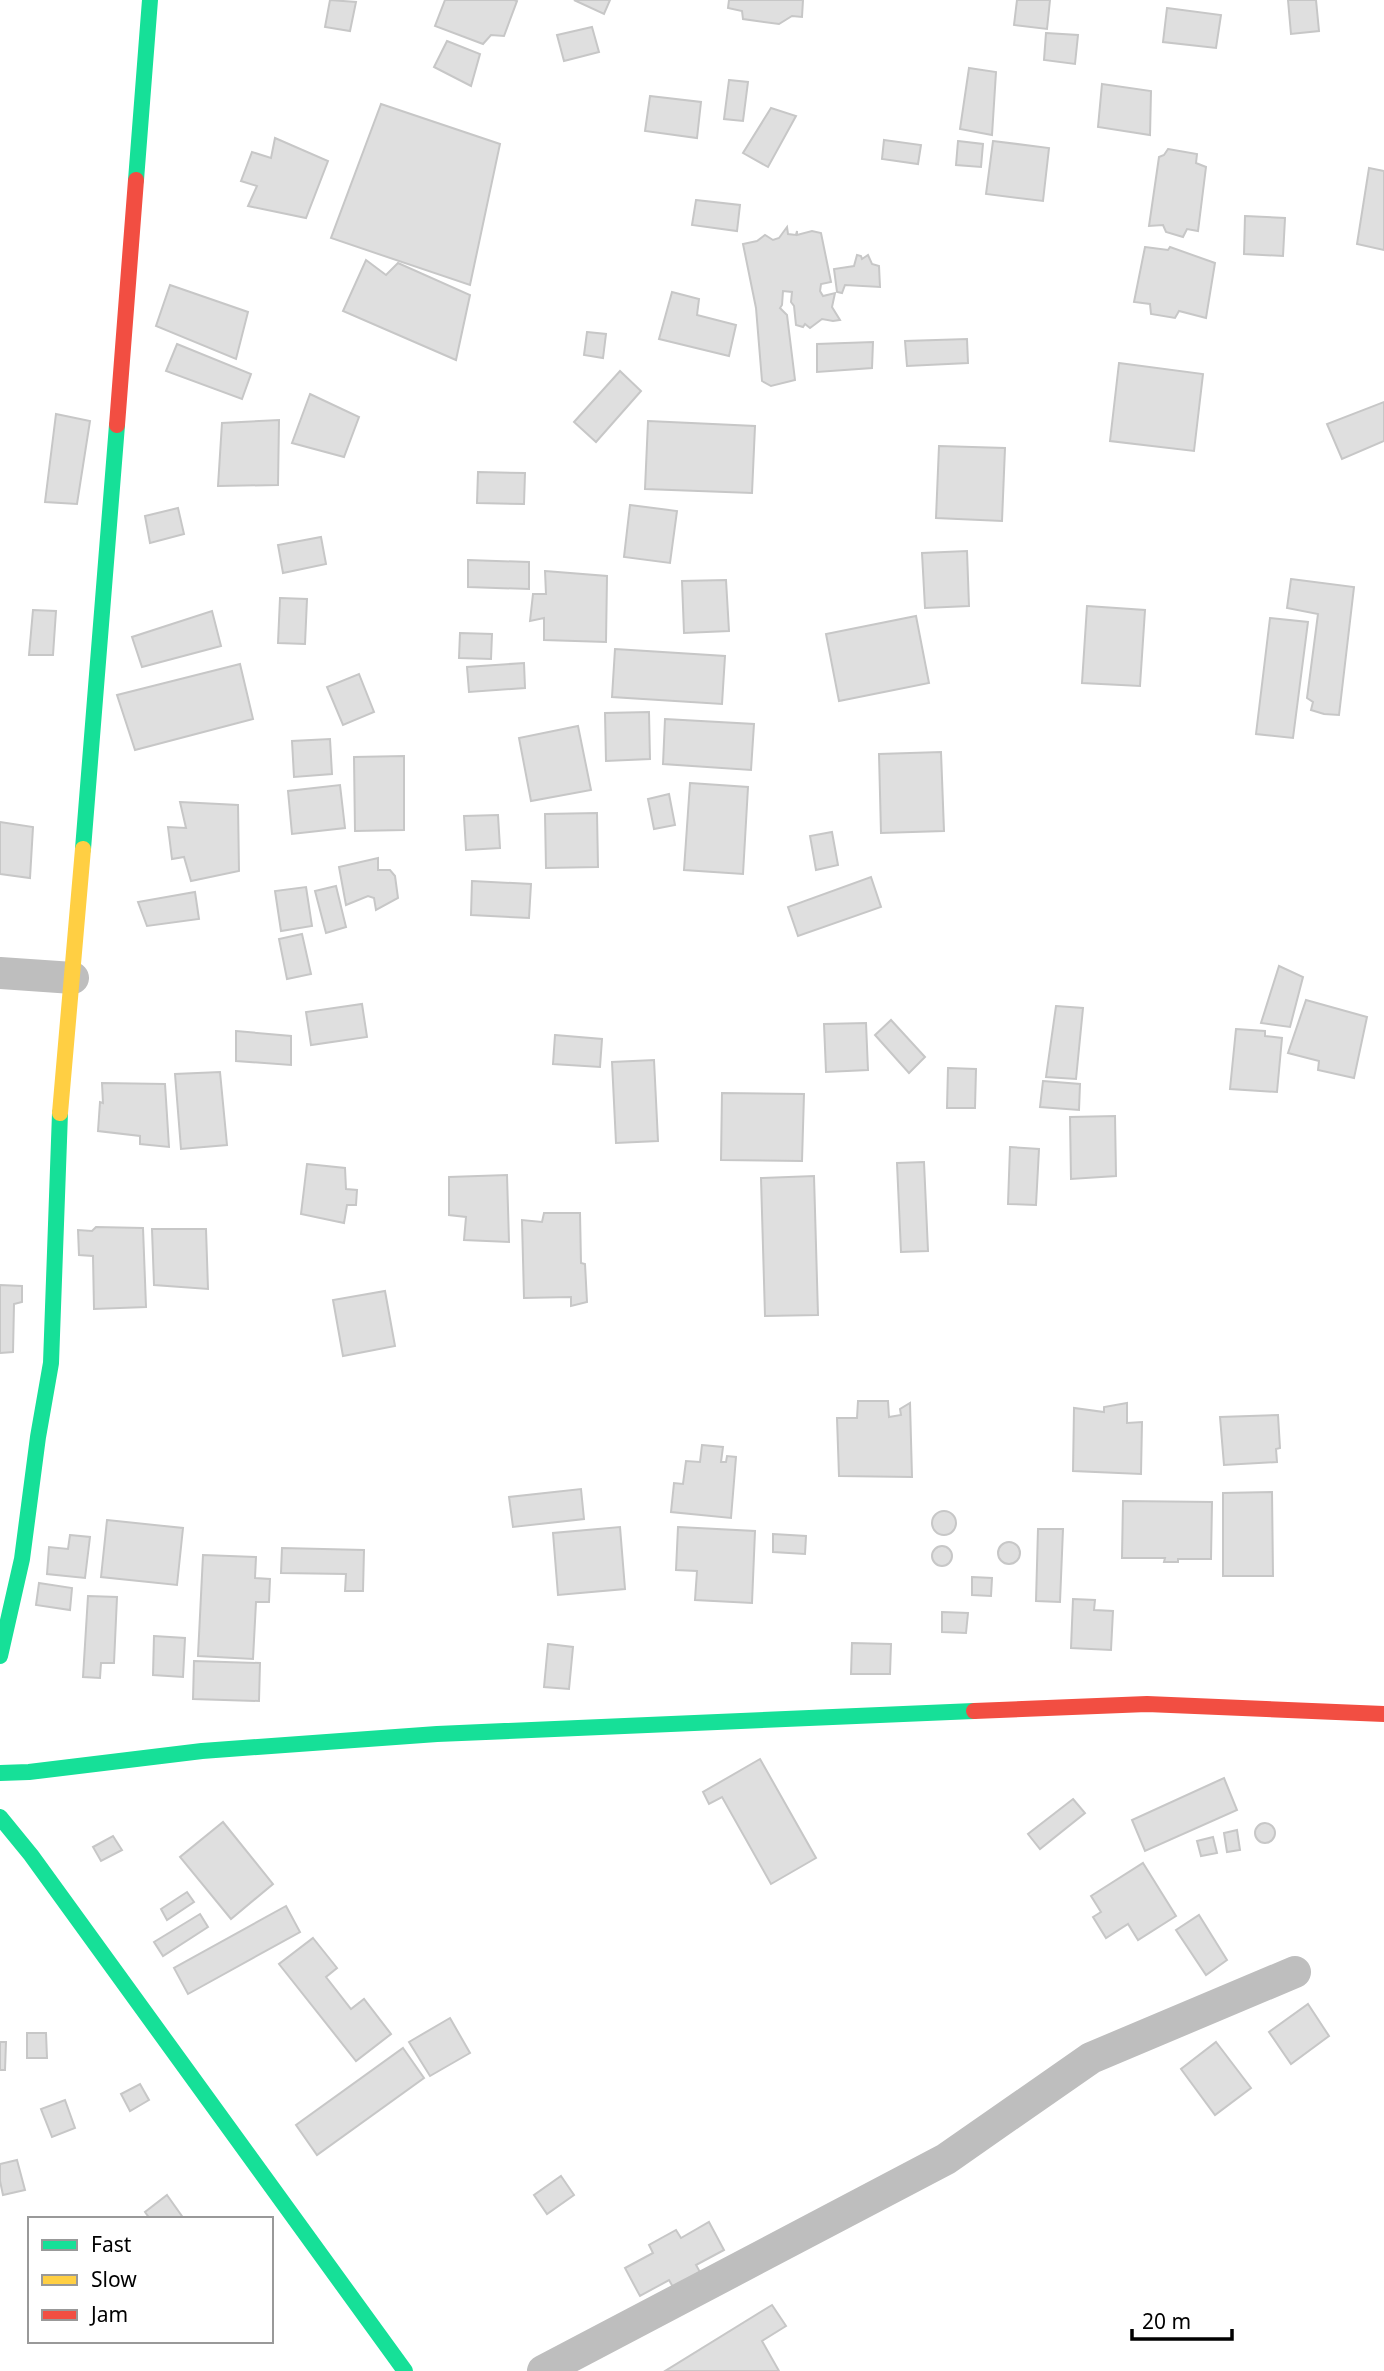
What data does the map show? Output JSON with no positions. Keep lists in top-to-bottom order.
{
  "legend": ["Fast", "Slow", "Jam"],
  "scale_bar": "20 m"
}
